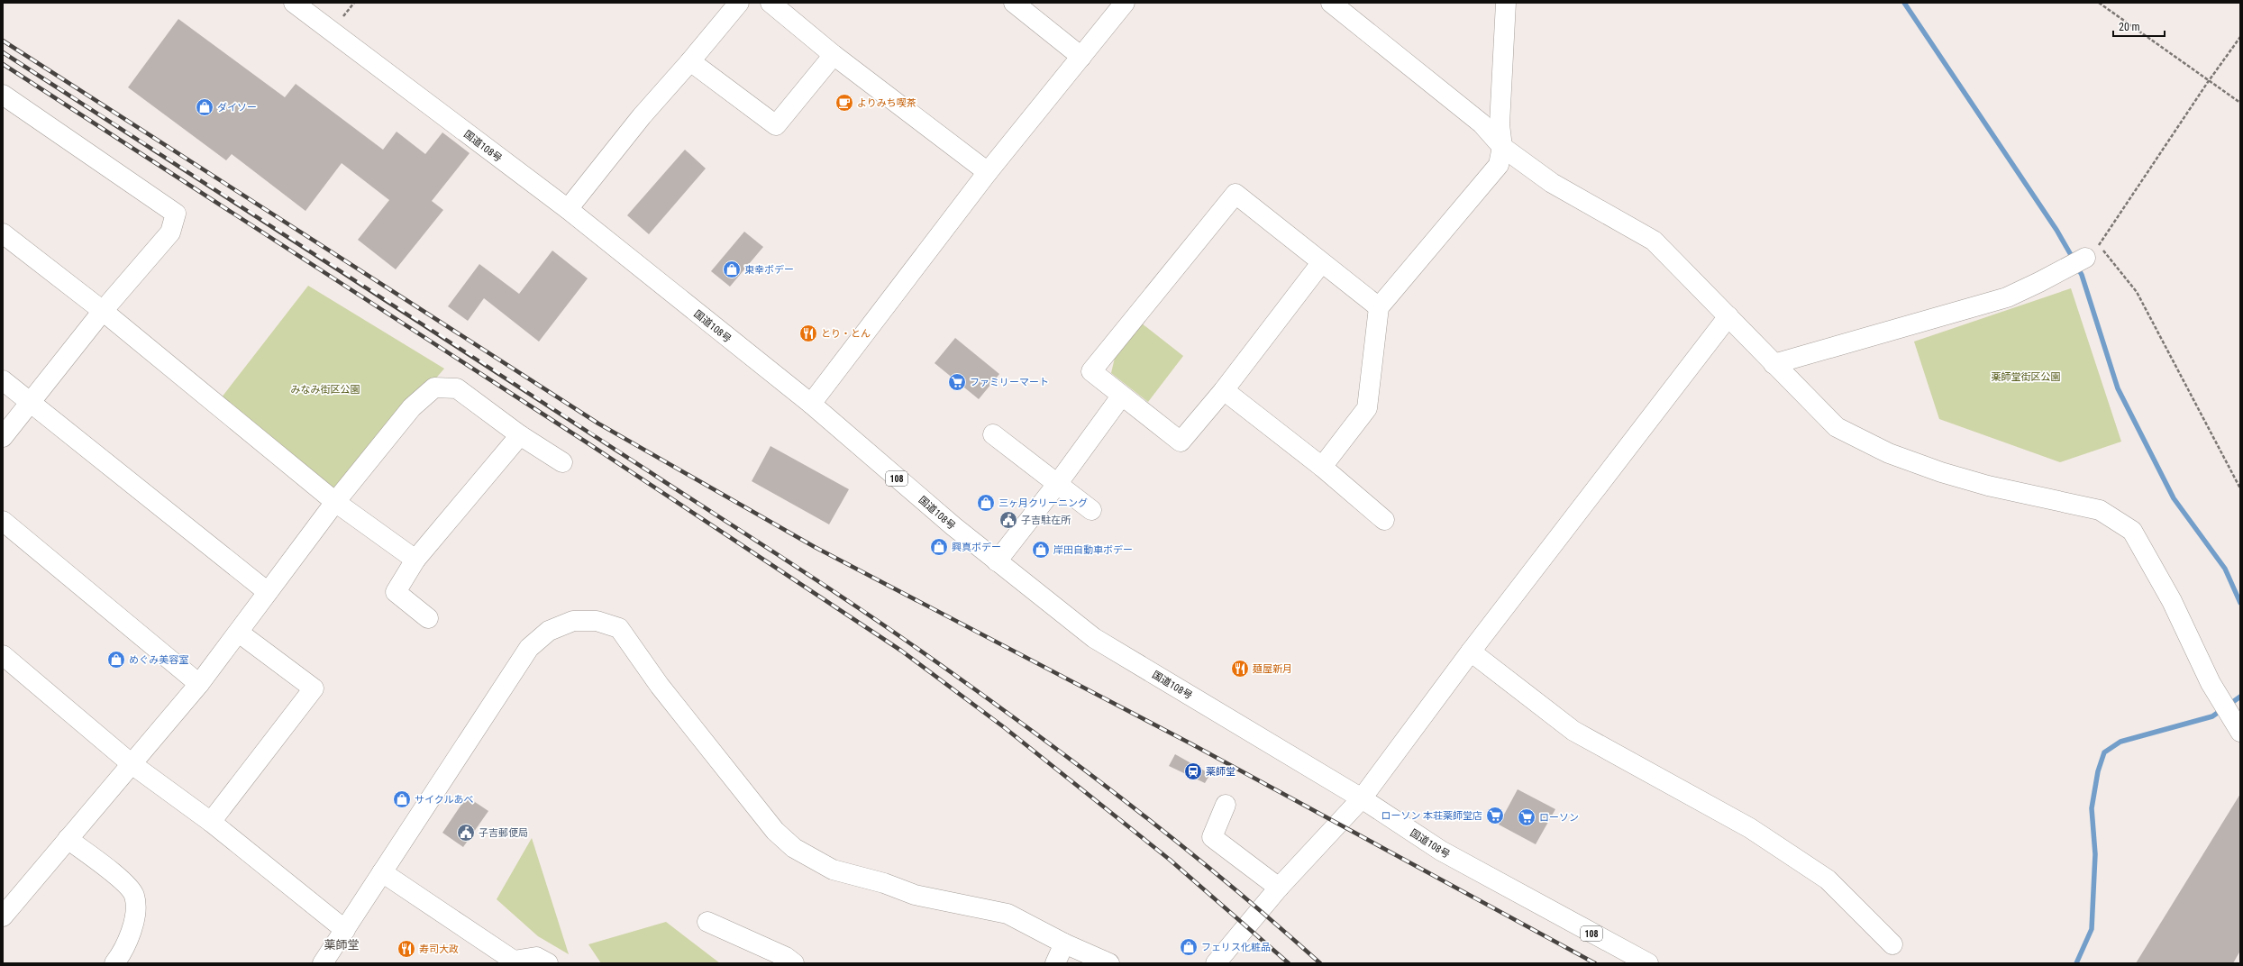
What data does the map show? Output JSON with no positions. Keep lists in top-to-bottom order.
{
  "streets": {
    "main road": ["国道108号", "108"]
  },
  "districts": ["薬師堂"],
  "parks": ["薬師堂街区公園", "みなみ街区公園"],
  "places": {
    "cafe": ["よりみち喫茶"],
    "shop": [
      "ダイソー",
      "東幸ボデー",
      "三ヶ月クリーニング",
      "興真ボデー",
      "岸田自動車ボデー",
      "めぐみ美容室",
      "サイクルあべ",
      "フェリス化粧品"
    ],
    "restaurant": ["とり・とん", "麺屋新月", "寿司大政"],
    "supermarket": ["ファミリーマート", "ローソン 本荘薬師堂店", "ローソン"],
    "public building": ["子吉駐在所", "子吉郵便局"],
    "station": ["薬師堂"]
  },
  "scale_bar": "20 m"
}
